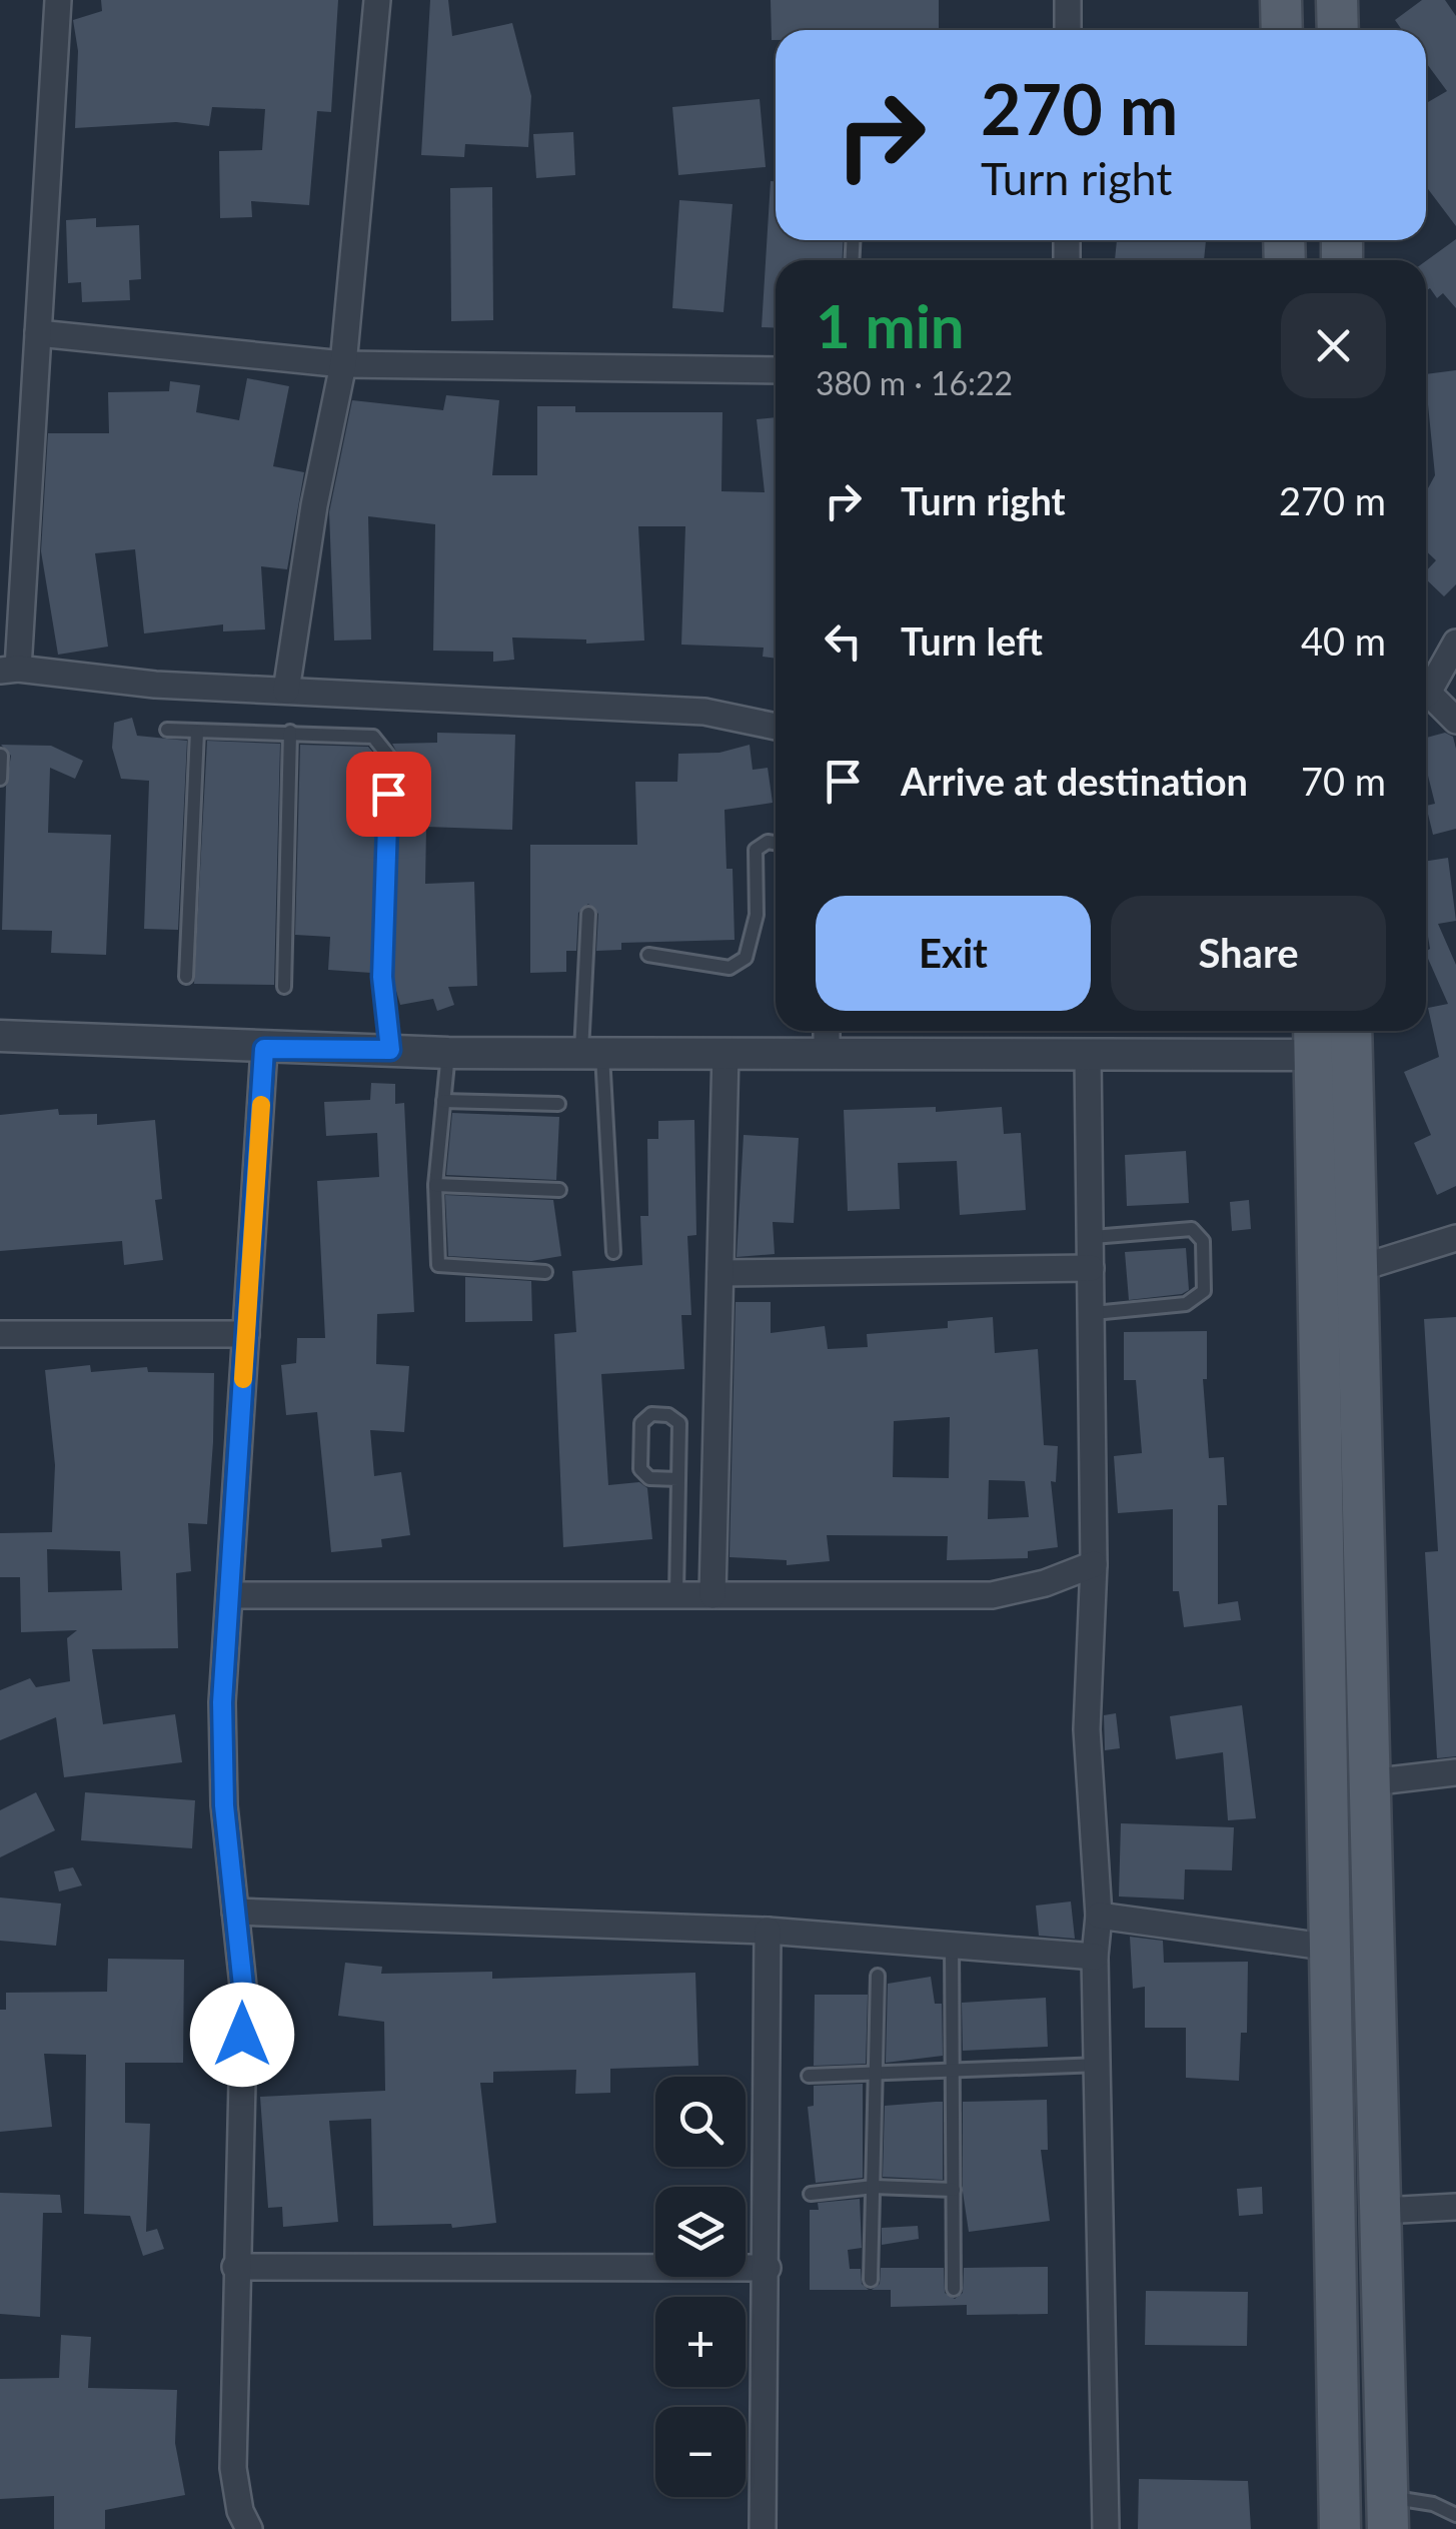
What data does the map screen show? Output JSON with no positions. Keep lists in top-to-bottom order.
{
  "page": {
    "turn": ["270 m", "Turn right"],
    "heading": ["1 min", "380 m · 16:22"],
    "list": [
      {
        "name": "Turn right",
        "value": "270 m"
      },
      {
        "name": "Turn left",
        "value": "40 m"
      },
      {
        "name": "Arrive at destination",
        "value": "70 m"
      }
    ],
    "buttons": ["Exit", "Share"],
    "map_buttons": ["+", "−"]
  }
}
